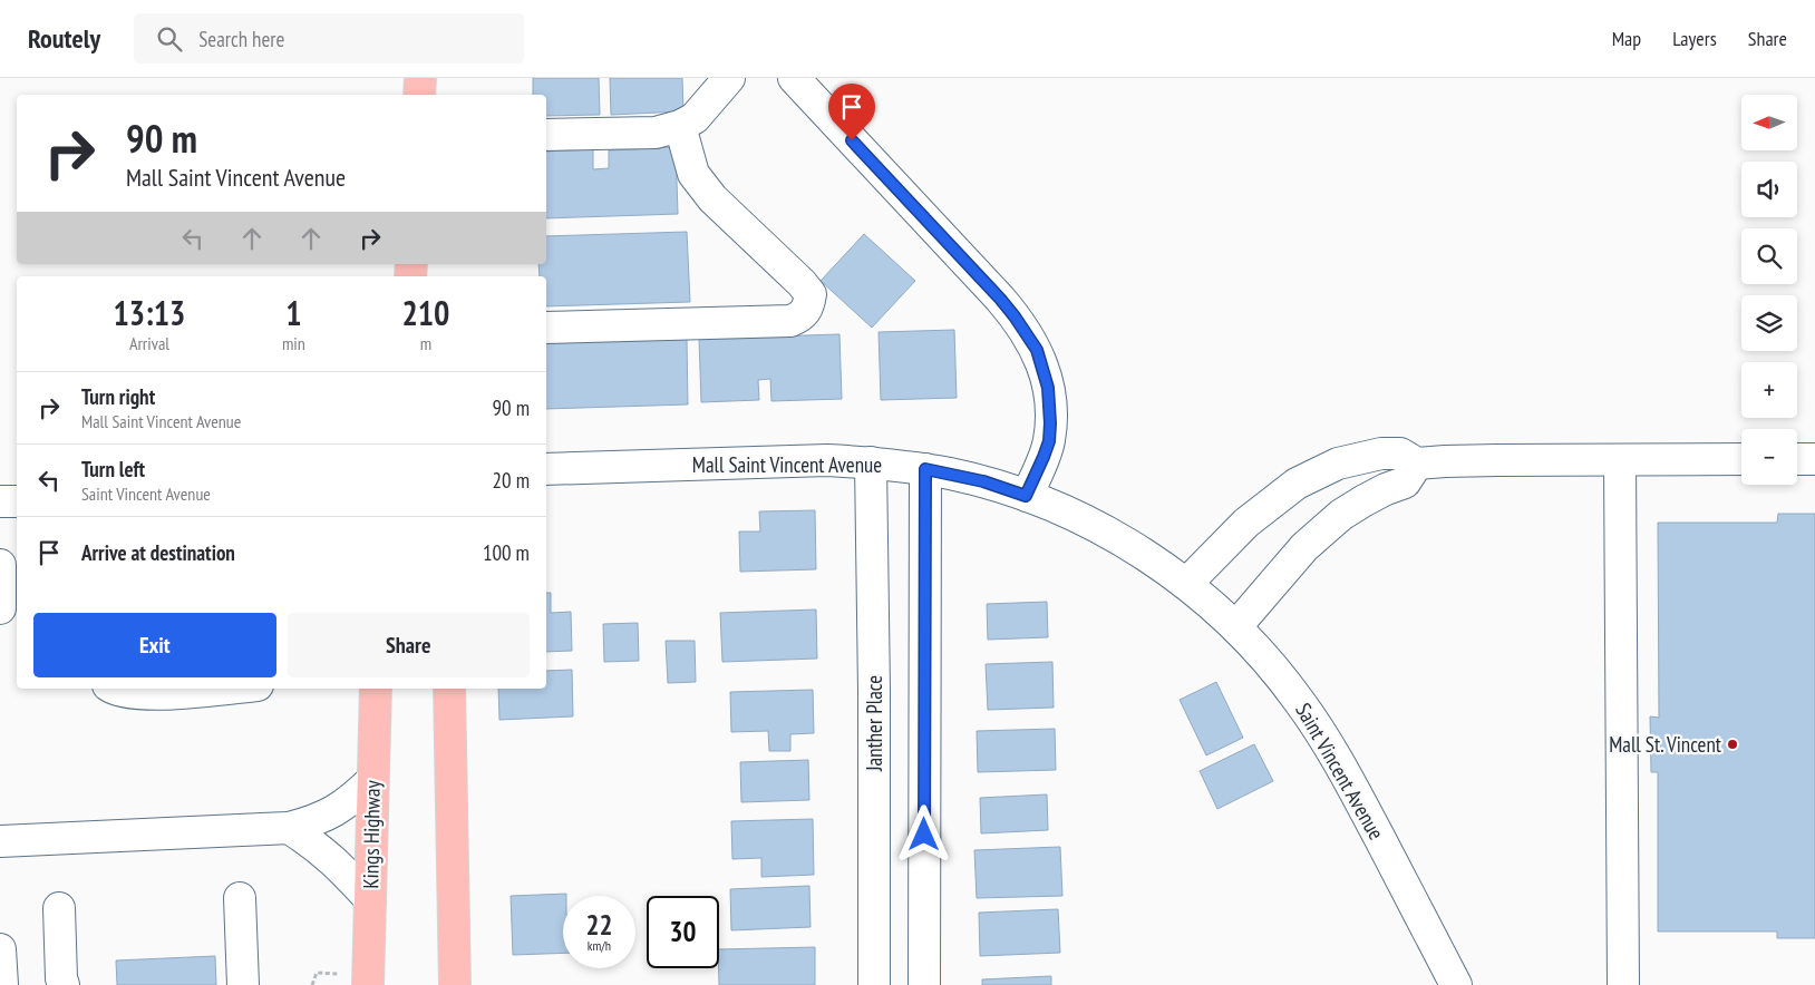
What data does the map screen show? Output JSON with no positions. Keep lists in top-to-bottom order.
{
  "streets": {
    "main road": ["Kings Highway"],
    "street": ["Mall Saint Vincent Avenue", "Janther Place", "Saint Vincent Avenue"]
  },
  "crossings": [
    ["Mall Saint Vincent Avenue", "Janther Place"],
    ["Mall Saint Vincent Avenue", "Saint Vincent Avenue"]
  ],
  "places": ["Mall St. Vincent"],
  "north": "left",
  "page": {
    "header": "Routely",
    "search": "Search here",
    "nav": ["Map", "Layers", "Share"],
    "map_buttons": ["+", "−"],
    "turn": ["90 m", "Mall Saint Vincent Avenue"],
    "eta": [
      "13:13",
      "Arrival",
      "1",
      "min",
      "210",
      "m"
    ],
    "list": [
      {
        "name": "Turn right",
        "note": "Mall Saint Vincent Avenue",
        "value": "90 m"
      },
      {
        "name": "Turn left",
        "note": "Saint Vincent Avenue",
        "value": "20 m"
      },
      {
        "name": "Arrive at destination",
        "value": "100 m"
      }
    ],
    "buttons": ["Exit", "Share"],
    "speed": "22 km/h",
    "limit": "30"
  }
}
